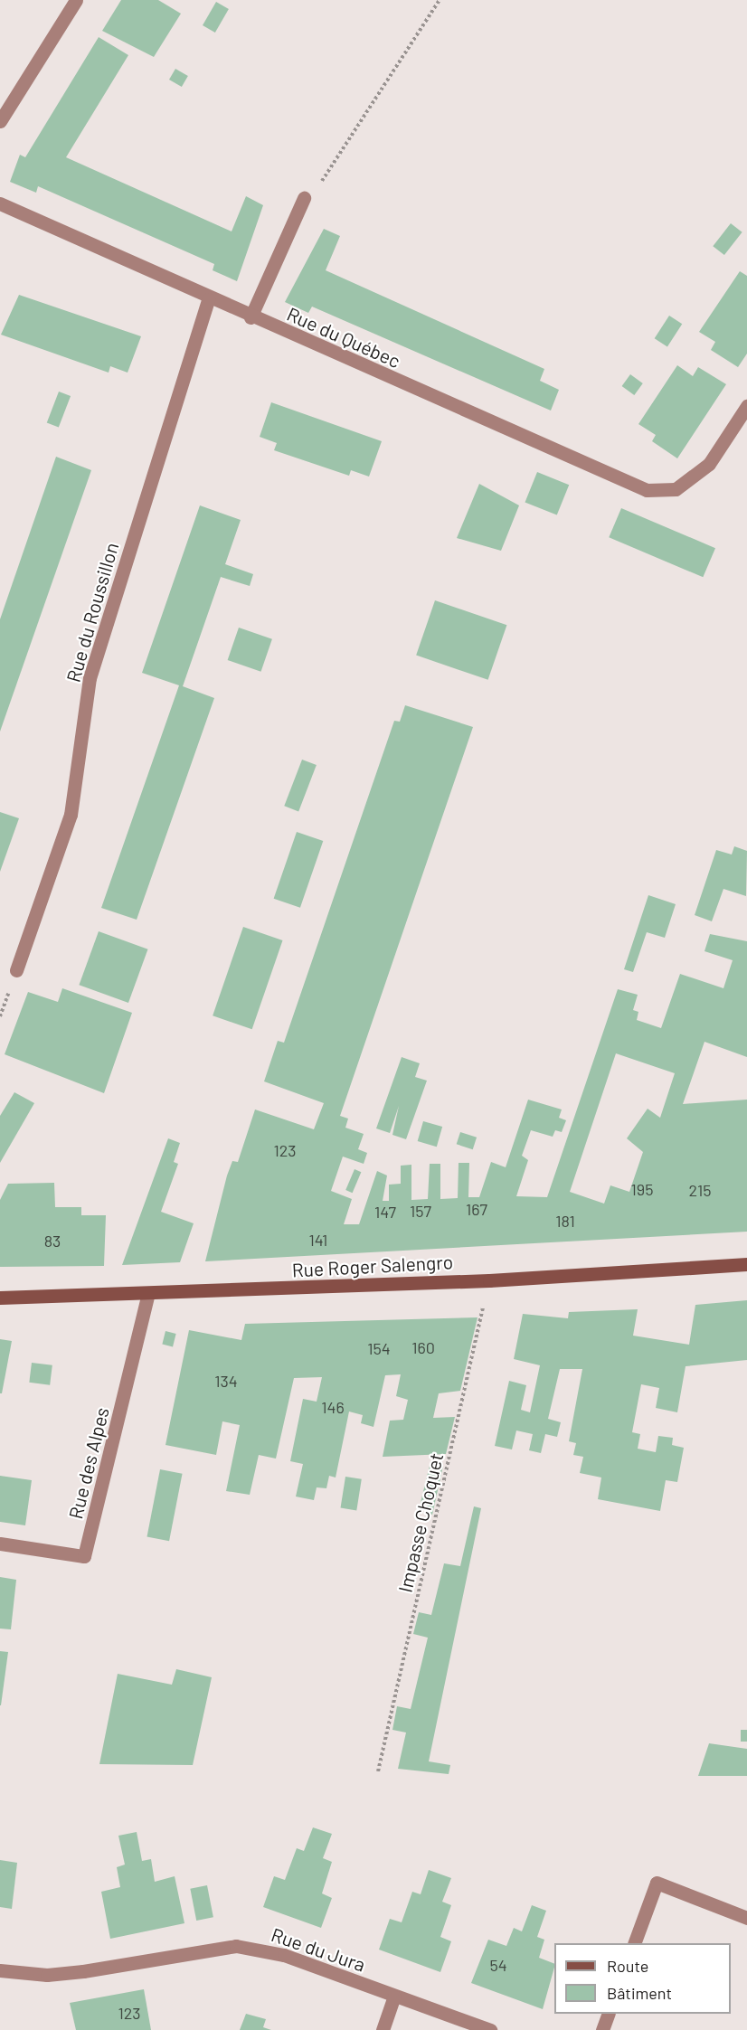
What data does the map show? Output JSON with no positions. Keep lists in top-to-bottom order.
{
  "streets": {
    "main road": ["Rue Roger Salengro"],
    "street": [
      "Rue du Québec",
      "Rue du Roussillon",
      "Rue des Alpes",
      "Rue du Jura"
    ],
    "path": ["Impasse Choquet"]
  },
  "crossings": [
    ["Rue du Québec", "Rue du Roussillon"],
    ["Rue Roger Salengro", "Rue des Alpes"],
    ["Rue Roger Salengro", "Impasse Choquet"]
  ],
  "house_numbers": [
    "123",
    "195",
    "215",
    "167",
    "157",
    "147",
    "181",
    "141",
    "83",
    "160",
    "154",
    "134",
    "146",
    "54",
    "123"
  ],
  "legend": ["Route", "Bâtiment"]
}
